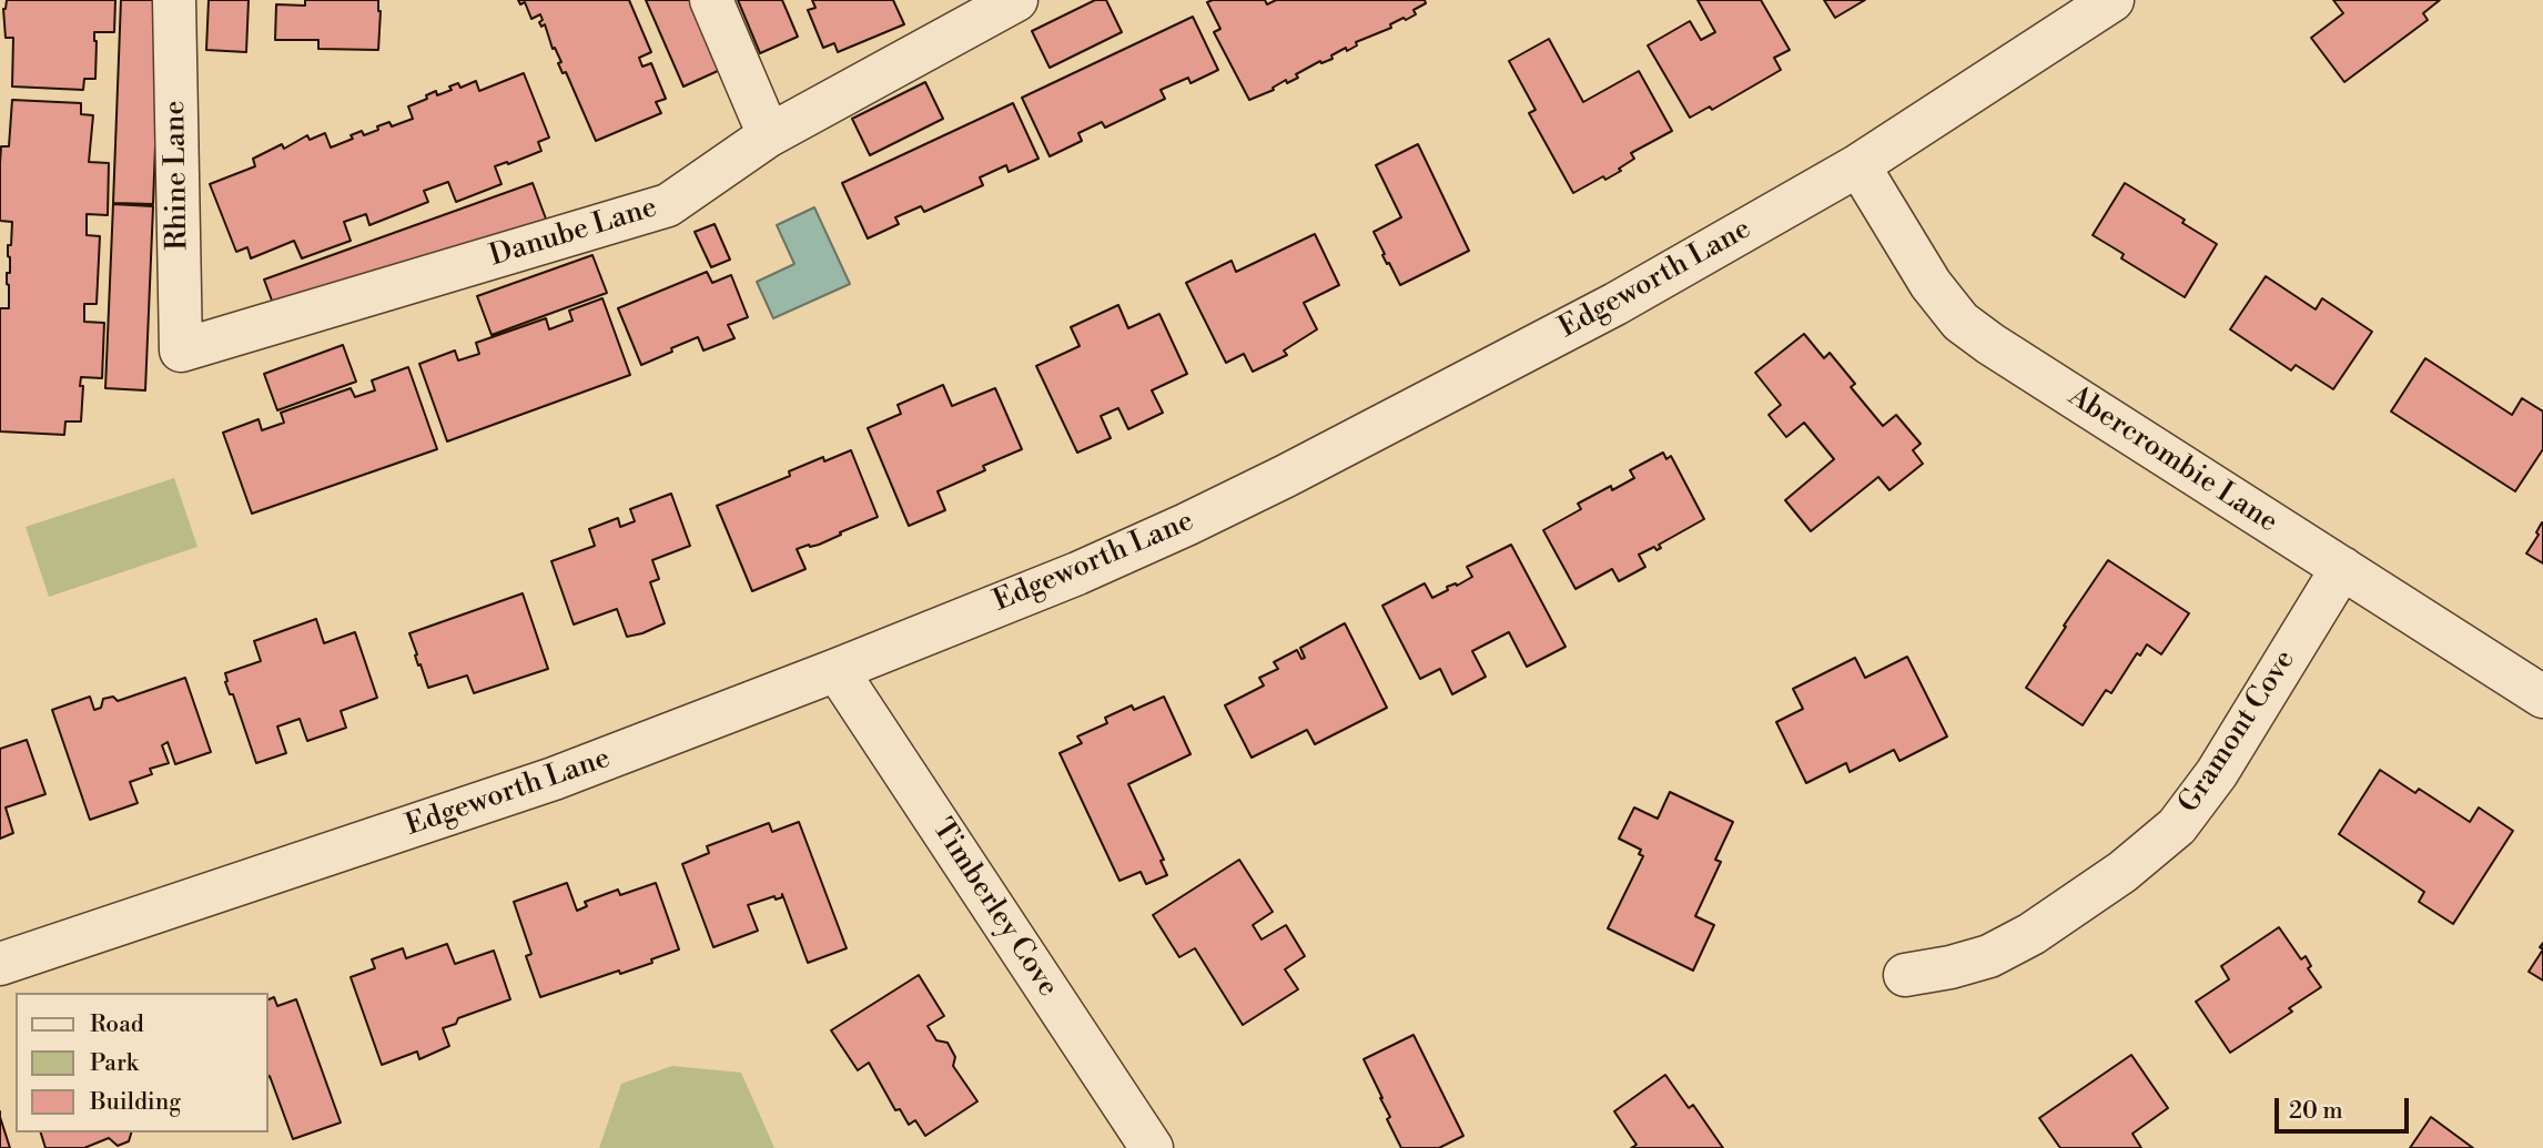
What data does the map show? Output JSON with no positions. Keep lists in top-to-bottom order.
{
  "streets": {
    "street": [
      "Rhine Lane",
      "Danube Lane",
      "Edgeworth Lane",
      "Abercrombie Lane",
      "Gramont Cove",
      "Timberley Cove"
    ]
  },
  "crossings": [
    ["Rhine Lane", "Danube Lane"],
    ["Edgeworth Lane", "Abercrombie Lane"],
    ["Edgeworth Lane", "Timberley Cove"],
    ["Abercrombie Lane", "Gramont Cove"]
  ],
  "legend": ["Road", "Park", "Building"],
  "scale_bar": "20 m"
}
